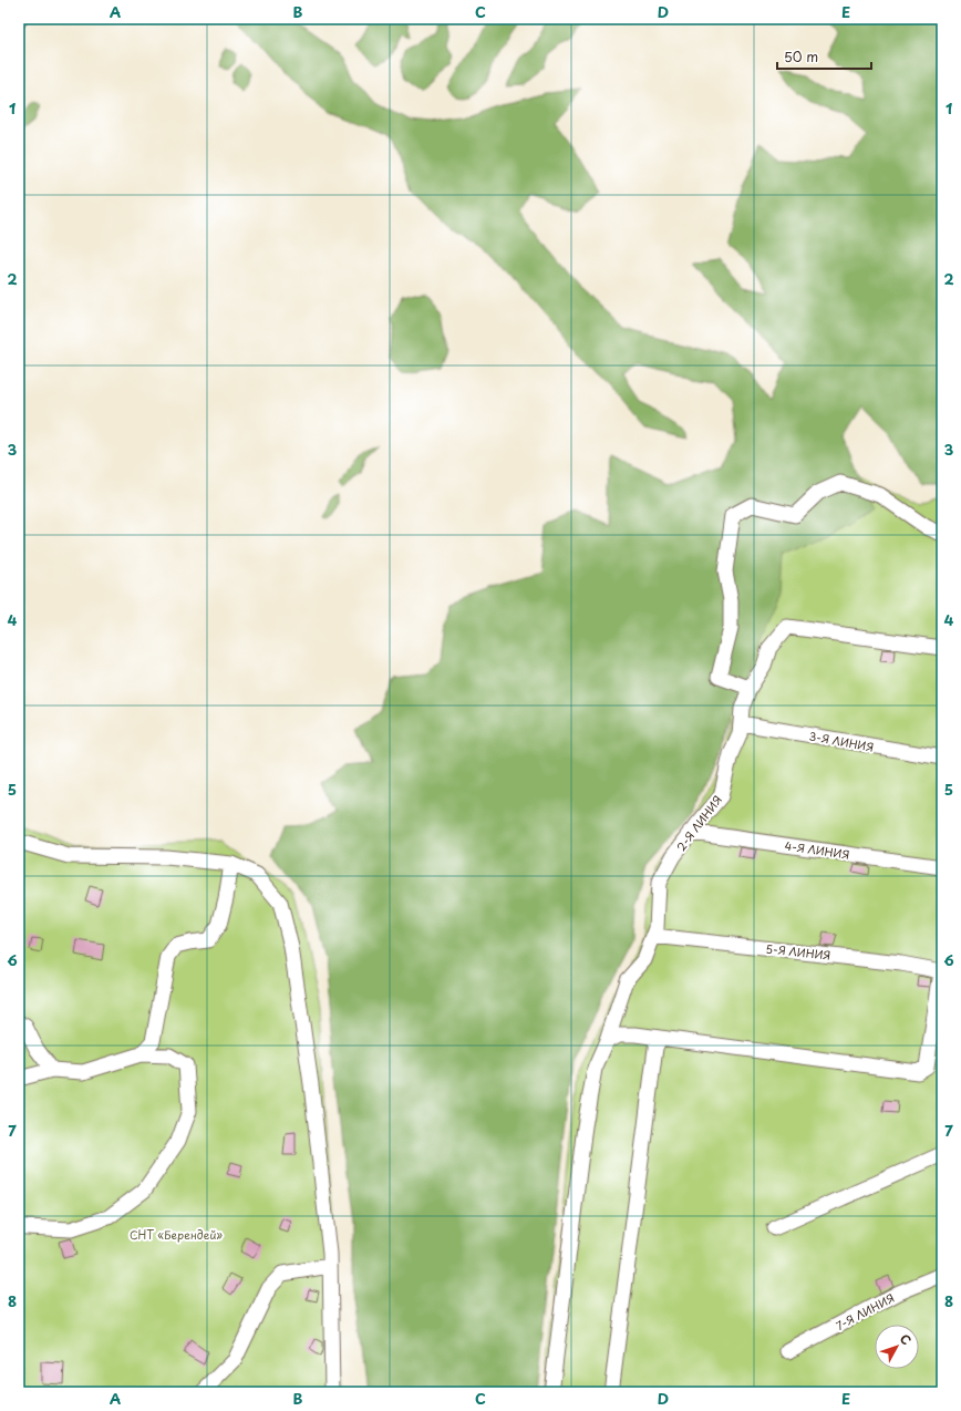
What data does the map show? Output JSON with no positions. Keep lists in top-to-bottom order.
{
  "streets": {
    "street": [
      "3-Я ЛИНИЯ",
      "2-Я ЛИНИЯ",
      "4-Я ЛИНИЯ",
      "5-Я ЛИНИЯ",
      "7-Я ЛИНИЯ"
    ]
  },
  "crossings": [
    ["3-Я ЛИНИЯ", "2-Я ЛИНИЯ"],
    ["2-Я ЛИНИЯ", "4-Я ЛИНИЯ"],
    ["2-Я ЛИНИЯ", "5-Я ЛИНИЯ"]
  ],
  "parks": ["СНТ «Берендей»"],
  "scale_bar": "50 m",
  "north": "top right",
  "grid": {
    "columns": [
      "A",
      "B",
      "C",
      "D",
      "E"
    ],
    "rows": [
      "1",
      "2",
      "3",
      "4",
      "5",
      "6",
      "7",
      "8"
    ]
  }
}
